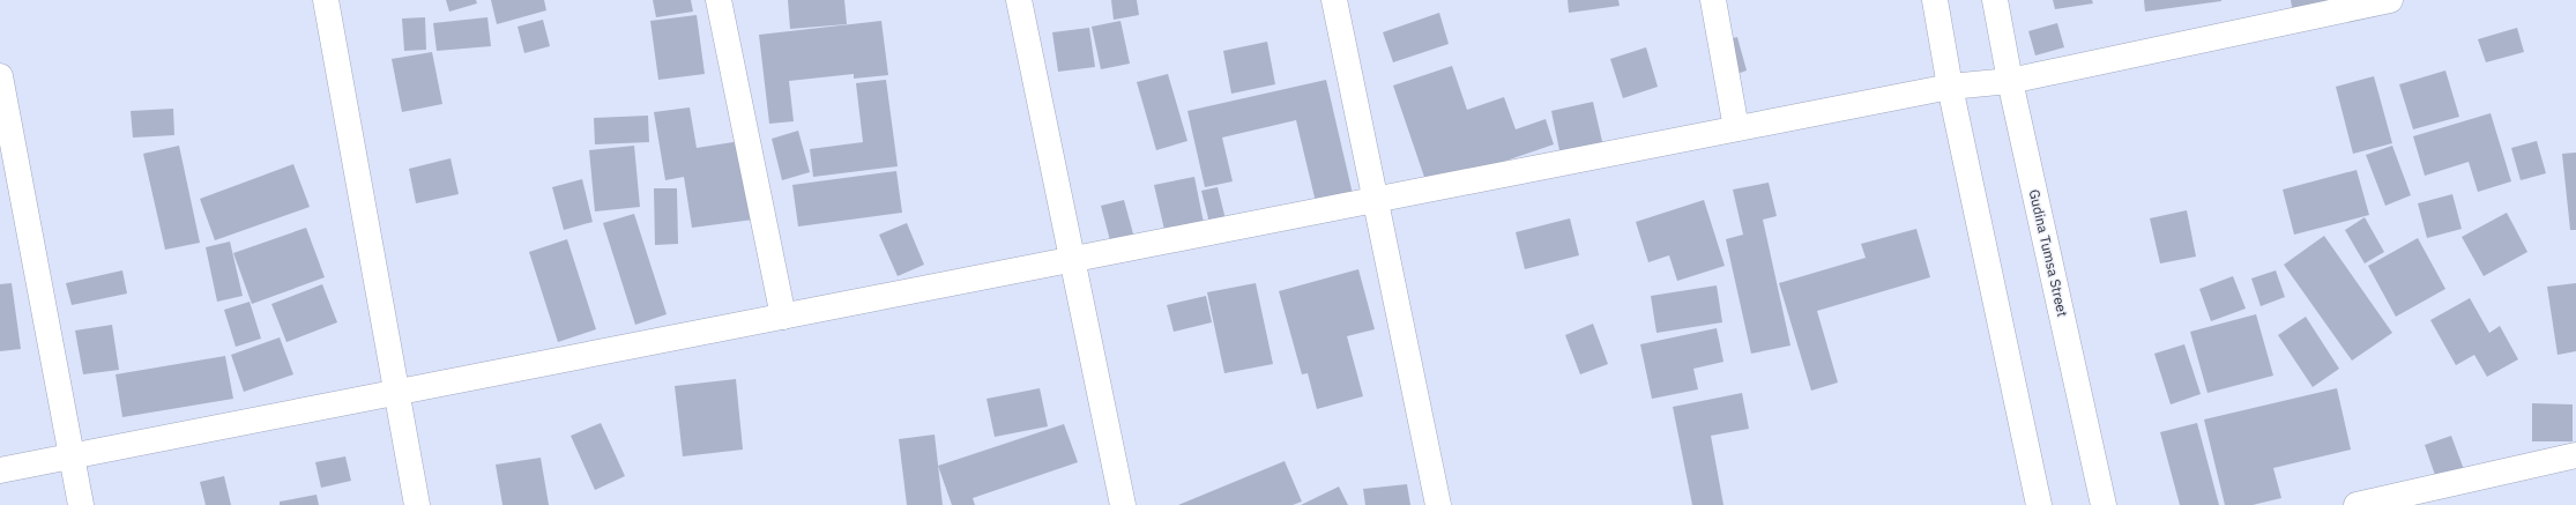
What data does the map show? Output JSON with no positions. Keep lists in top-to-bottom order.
{
  "streets": {
    "street": ["Gudina Tumsa Street"]
  }
}
